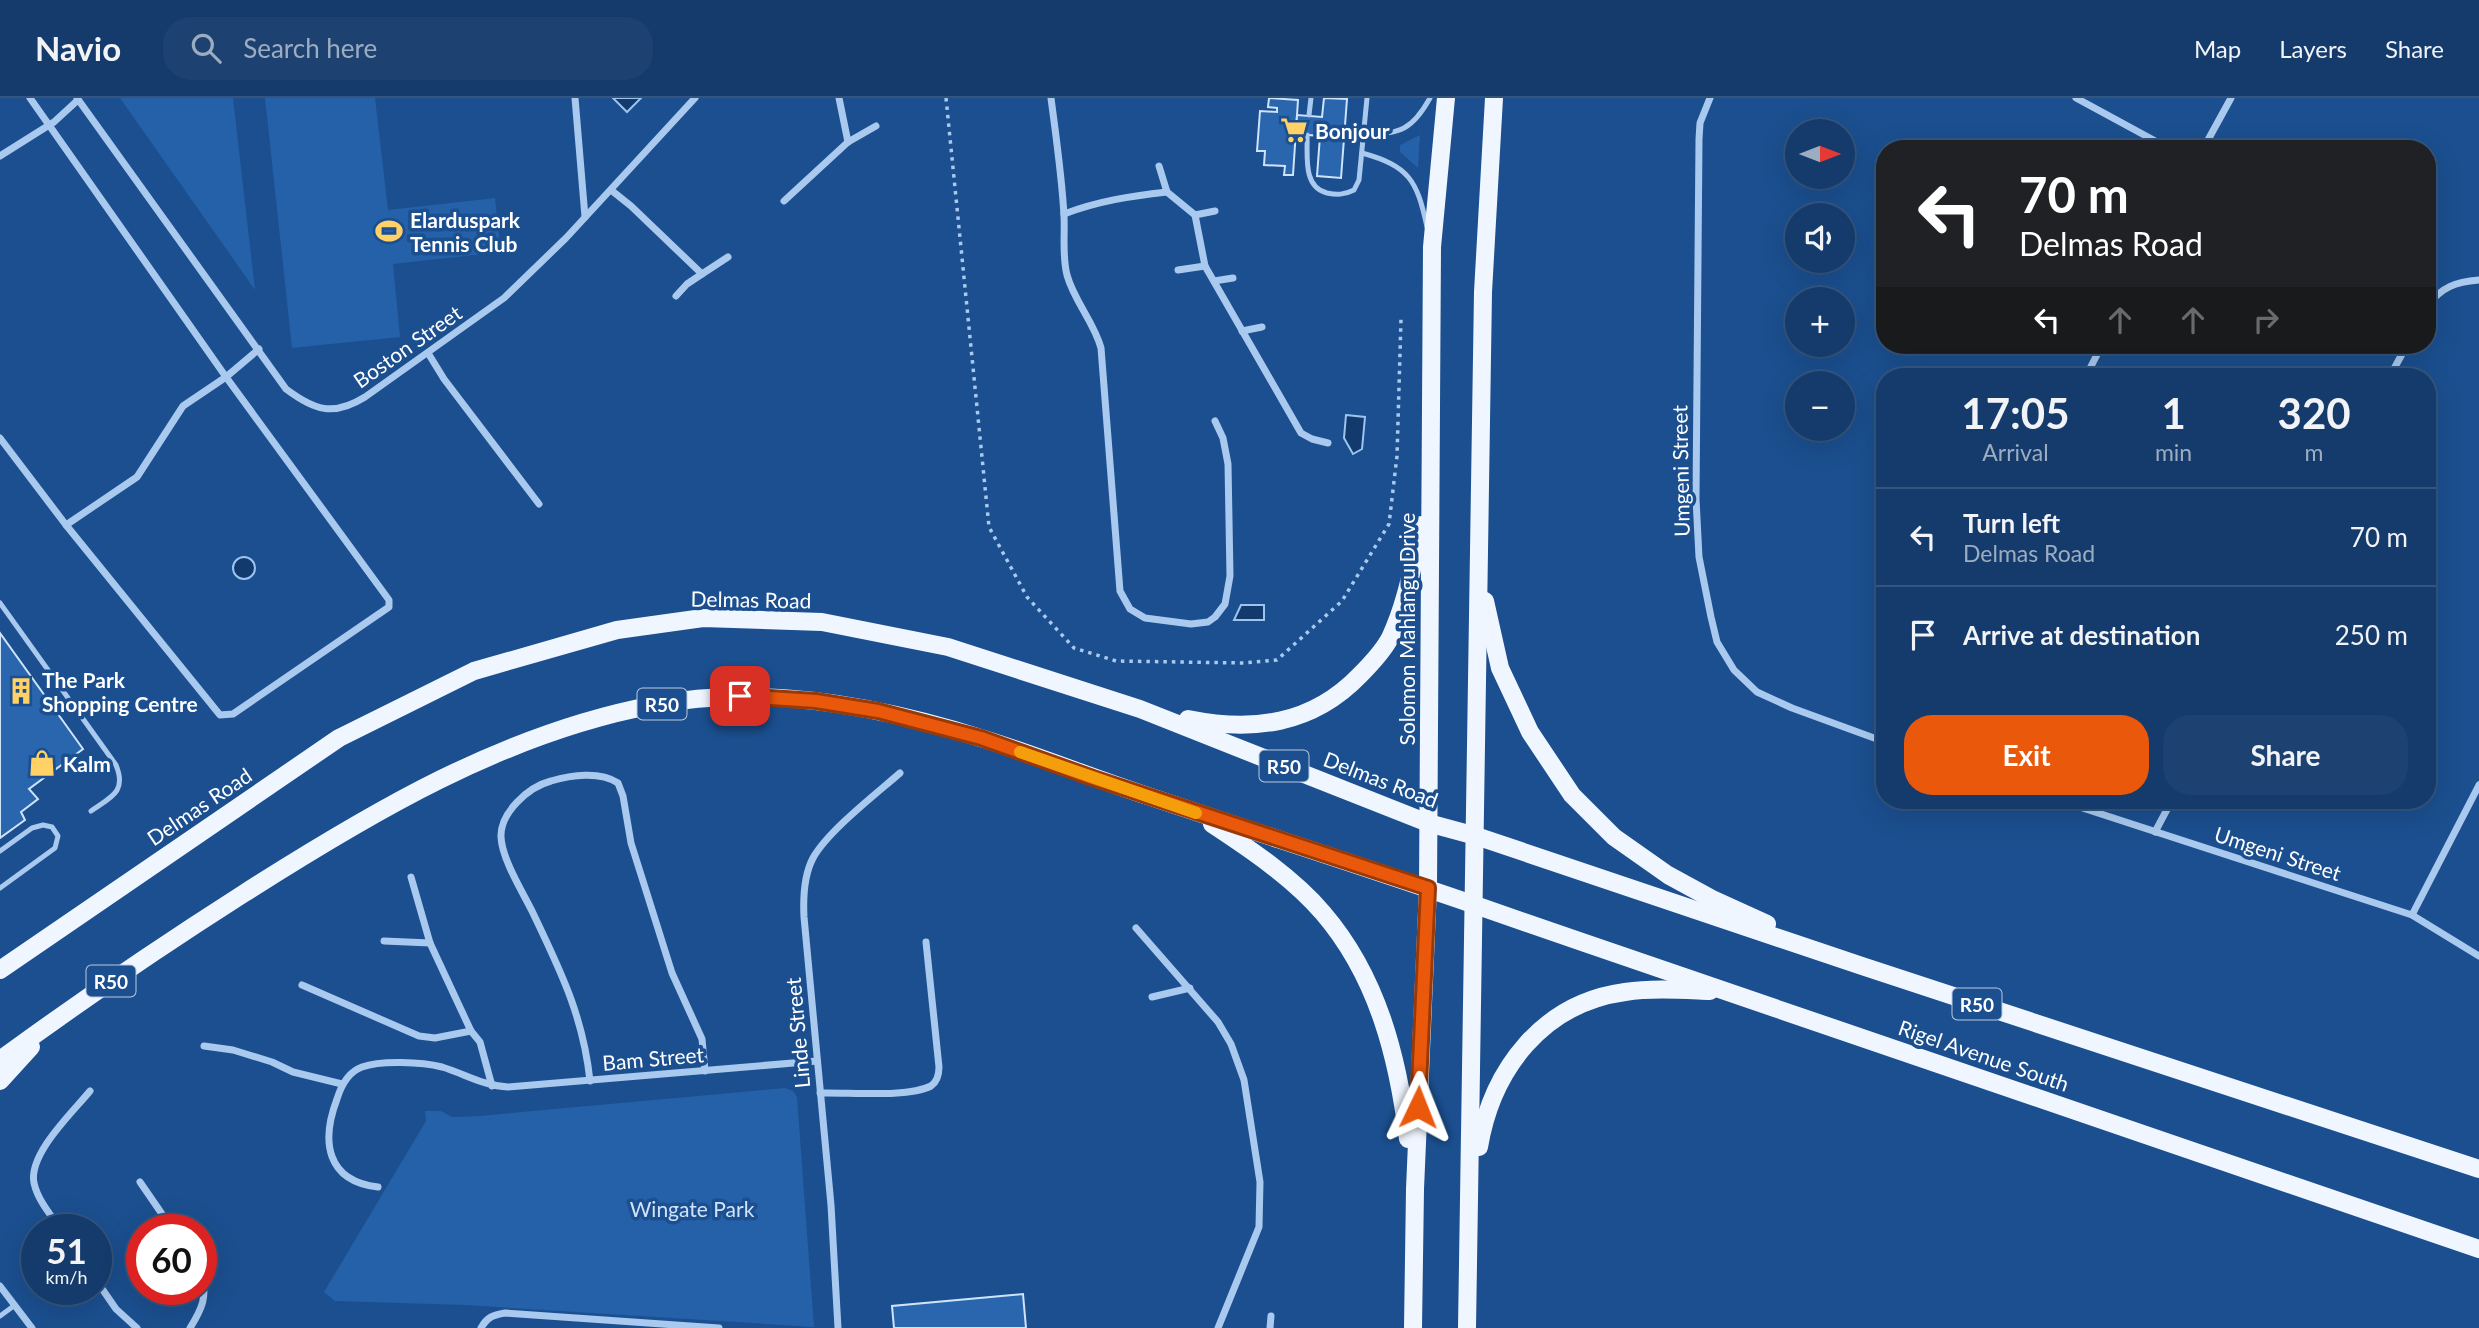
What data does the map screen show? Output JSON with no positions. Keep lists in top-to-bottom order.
{
  "streets": {
    "main road": [
      "Delmas Road",
      "Solomon Mahlangu Drive",
      "R50",
      "Rigel Avenue South"
    ],
    "street": [
      "Boston Street",
      "Umgeni Street",
      "Linde Street",
      "Bam Street"
    ]
  },
  "crossings": [
    ["Delmas Road", "Solomon Mahlangu Drive"],
    ["Delmas Road", "R50"],
    ["Solomon Mahlangu Drive", "R50"],
    ["R50", "Rigel Avenue South"],
    ["Linde Street", "Bam Street"]
  ],
  "parks": ["Wingate Park"],
  "places": {
    "supermarket": ["Bonjour"],
    "sports": ["Elarduspark Tennis Club"],
    "building": ["The Park Shopping Centre"],
    "shop": ["Kalm"]
  },
  "north": "right",
  "page": {
    "header": "Navio",
    "search": "Search here",
    "nav": ["Map", "Layers", "Share"],
    "map_buttons": ["+", "−"],
    "turn": ["70 m", "Delmas Road"],
    "eta": [
      "17:05",
      "Arrival",
      "1",
      "min",
      "320",
      "m"
    ],
    "list": [
      {
        "name": "Turn left",
        "note": "Delmas Road",
        "value": "70 m"
      },
      {
        "name": "Arrive at destination",
        "value": "250 m"
      }
    ],
    "buttons": ["Exit", "Share"],
    "speed": "51 km/h",
    "limit": "60"
  }
}
